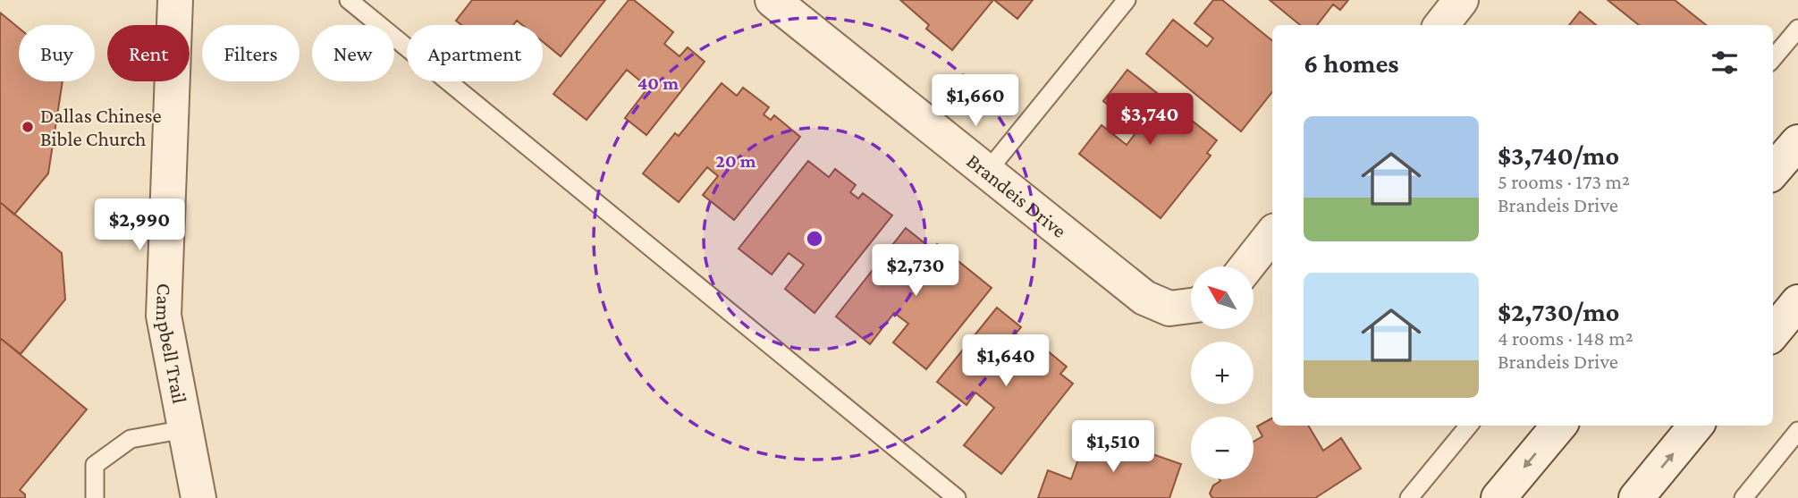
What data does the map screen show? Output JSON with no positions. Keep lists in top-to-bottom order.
{
  "streets": {
    "street": ["Brandeis Drive", "Campbell Trail"]
  },
  "places": ["Dallas Chinese Bible Church"],
  "north": "top left",
  "page": {
    "chip": [
      "Buy",
      "Rent",
      "Filters",
      "New",
      "Apartment"
    ],
    "heading": "6 homes",
    "price": [
      "$1,660",
      "$3,740",
      "$2,990",
      "$2,730",
      "$1,640",
      "$1,510"
    ],
    "list": [
      {
        "name": "$3,740/mo",
        "note": "5 rooms · 173 m² · Brandeis Drive"
      },
      {
        "name": "$2,730/mo",
        "note": "4 rooms · 148 m² · Brandeis Drive"
      }
    ],
    "map_buttons": ["+", "−"]
  },
  "rings": ["40 m", "20 m"]
}
